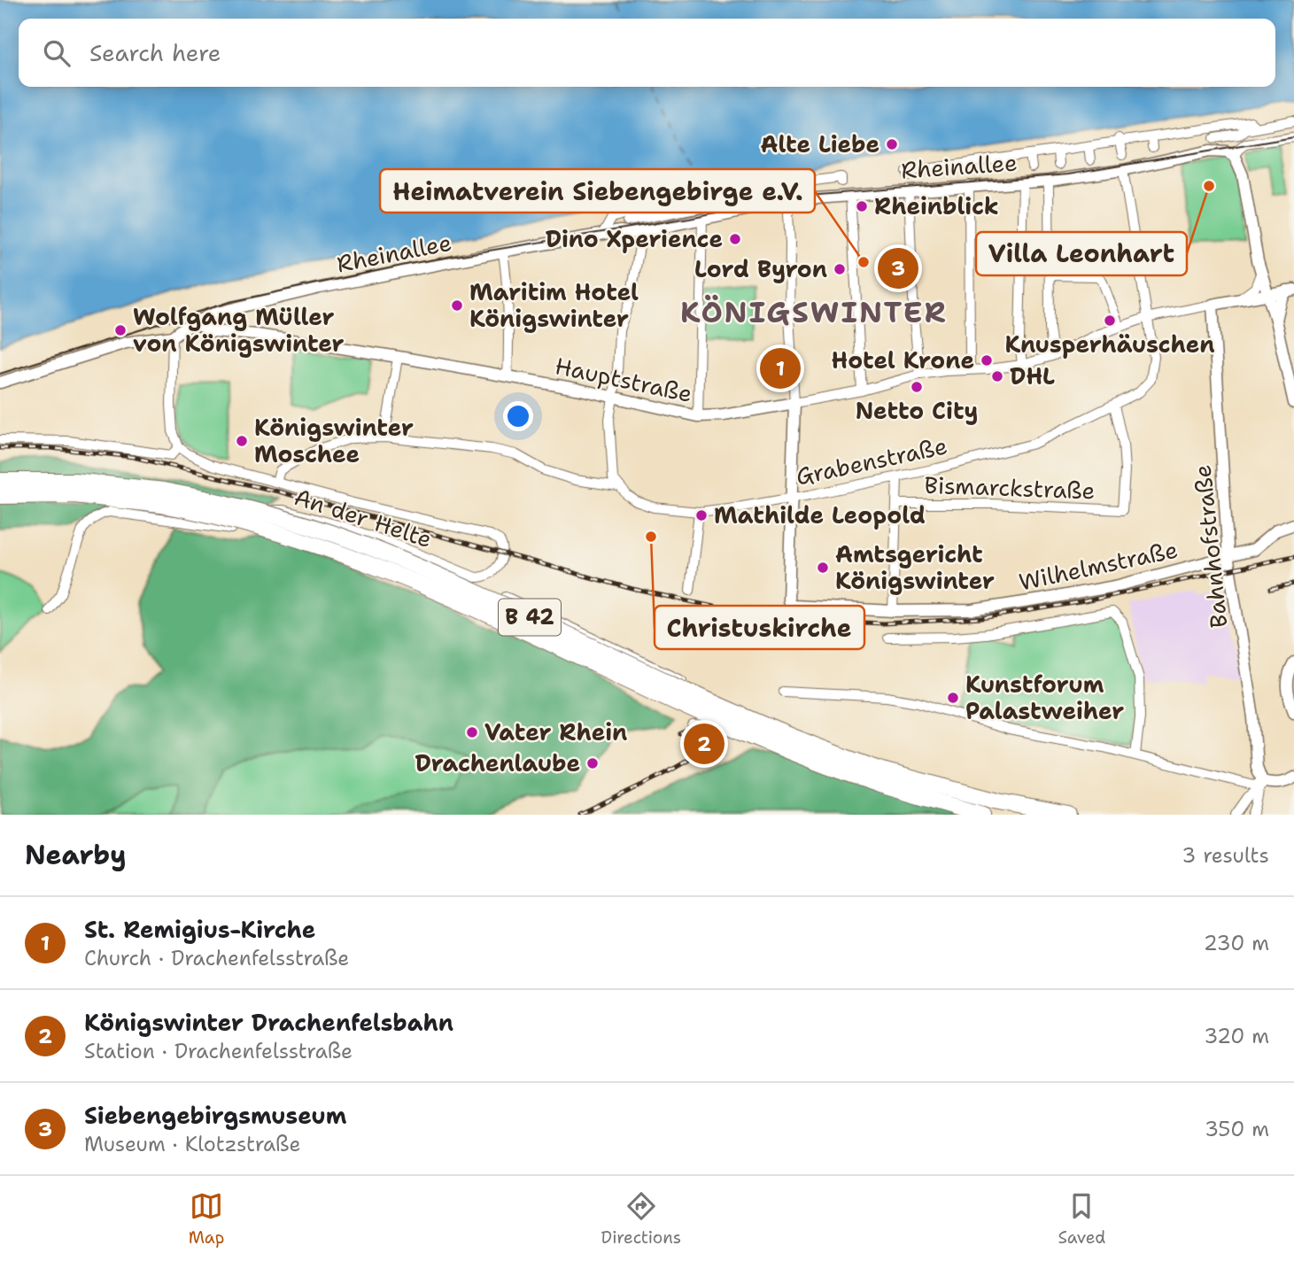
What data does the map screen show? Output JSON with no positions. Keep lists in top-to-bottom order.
{
  "streets": {
    "highway": ["B 42"],
    "street": [
      "Rheinallee",
      "Hauptstraße",
      "Grabenstraße",
      "Bismarckstraße",
      "An der Helte",
      "Bahnhofstraße",
      "Wilhelmstraße"
    ]
  },
  "crossings": [
    ["Rheinallee", "Hauptstraße"],
    ["Rheinallee", "Grabenstraße"],
    ["Hauptstraße", "Grabenstraße"],
    ["Hauptstraße", "Bahnhofstraße"],
    ["Grabenstraße", "Bismarckstraße"],
    ["Grabenstraße", "Wilhelmstraße"],
    ["Bahnhofstraße", "Wilhelmstraße"]
  ],
  "districts": ["KÖNIGSWINTER"],
  "places": [
    "Alte Liebe",
    "Villa Leonhart",
    "Rheinblick",
    "Dino Xperience",
    "Heimatverein Siebengebirge e.V.",
    "Lord Byron",
    "Maritim Hotel Königswinter",
    "Knusperhäuschen",
    "Wolfgang Müller von Königswinter",
    "Hotel Krone",
    "DHL",
    "Netto City",
    "Königswinter Moschee",
    "Mathilde Leopold",
    "Christuskirche",
    "Amtsgericht Königswinter",
    "Kunstforum Palastweiher",
    "Vater Rhein",
    "Drachenlaube"
  ],
  "page": {
    "search": "Search here",
    "pins": ["3", "1", "2"],
    "heading": ["Nearby", "3 results"],
    "list": [
      {
        "mark": "1",
        "name": "St. Remigius-Kirche",
        "note": "Church · Drachenfelsstraße",
        "value": "230 m"
      },
      {
        "mark": "2",
        "name": "Königswinter Drachenfelsbahn",
        "note": "Station · Drachenfelsstraße",
        "value": "320 m"
      },
      {
        "mark": "3",
        "name": "Siebengebirgsmuseum",
        "note": "Museum · Klotzstraße",
        "value": "350 m"
      }
    ],
    "nav": ["Map", "Directions", "Saved"]
  }
}
